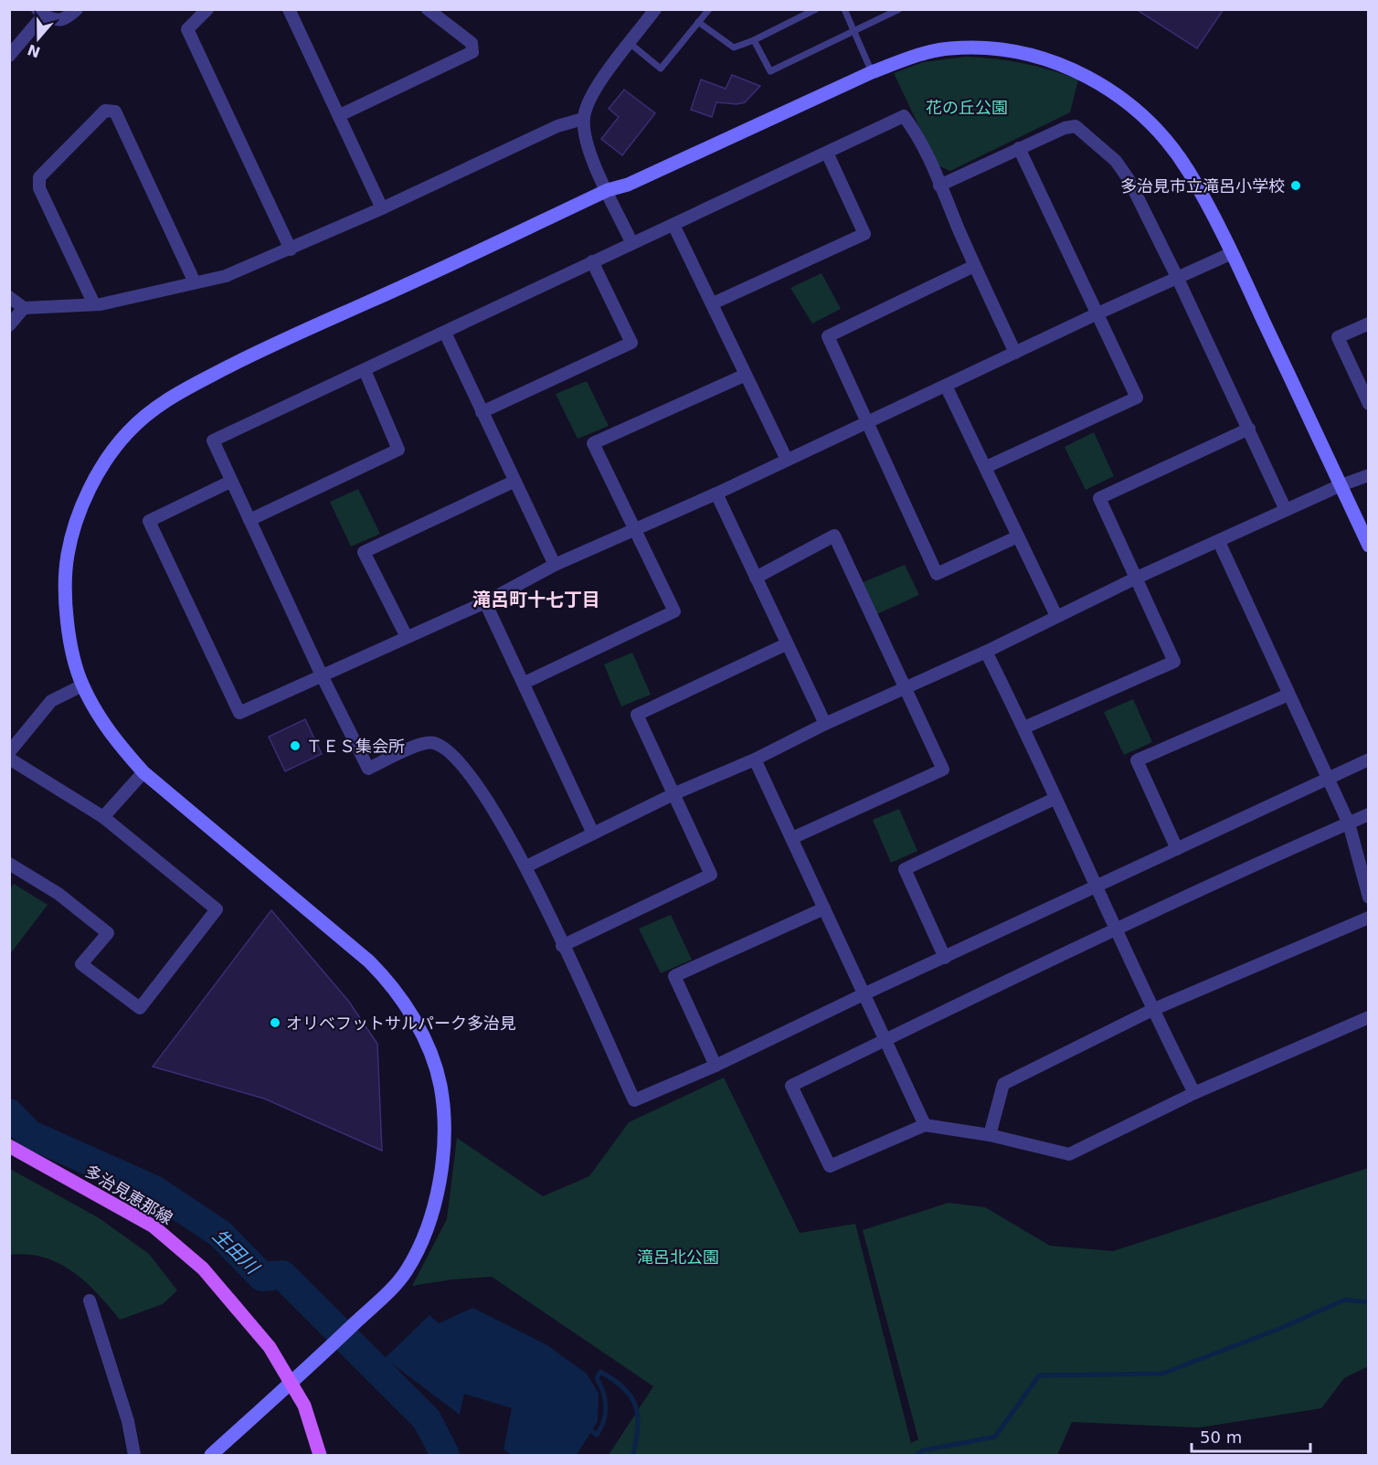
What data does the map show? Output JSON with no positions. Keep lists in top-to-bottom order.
{
  "streets": {
    "main road": ["多治見恵那線"]
  },
  "districts": ["滝呂町十七丁目"],
  "water": ["生田川"],
  "parks": ["花の丘公園", "滝呂北公園"],
  "places": ["多治見市立滝呂小学校", "ＴＥＳ集会所", "オリベフットサルパーク多治見"],
  "scale_bar": "50 m",
  "north": "bottom"
}
